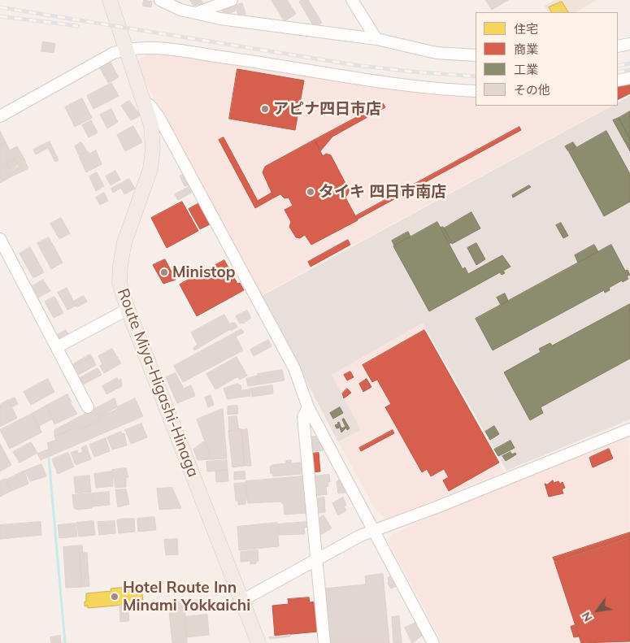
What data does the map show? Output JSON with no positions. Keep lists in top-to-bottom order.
{
  "streets": {
    "main road": ["Route Miya-Higashi-Hinaga"]
  },
  "places": [
    "アピナ四日市店",
    "タイキ 四日市南店",
    "Ministop",
    "Hotel Route Inn Minami Yokkaichi"
  ],
  "legend": [
    "住宅",
    "商業",
    "工業",
    "その他"
  ],
  "north": "bottom left"
}
